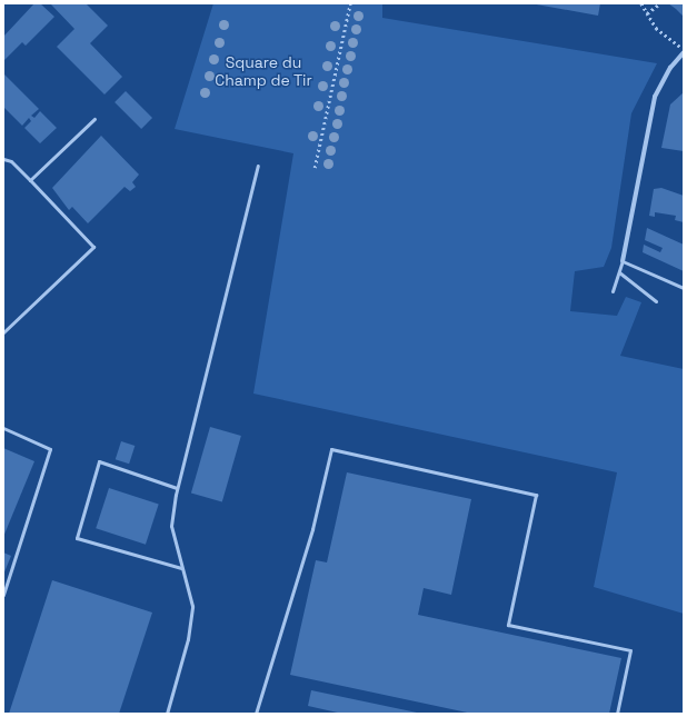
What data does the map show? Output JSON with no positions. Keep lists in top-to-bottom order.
{
  "parks": ["Square du Champ de Tir"]
}
